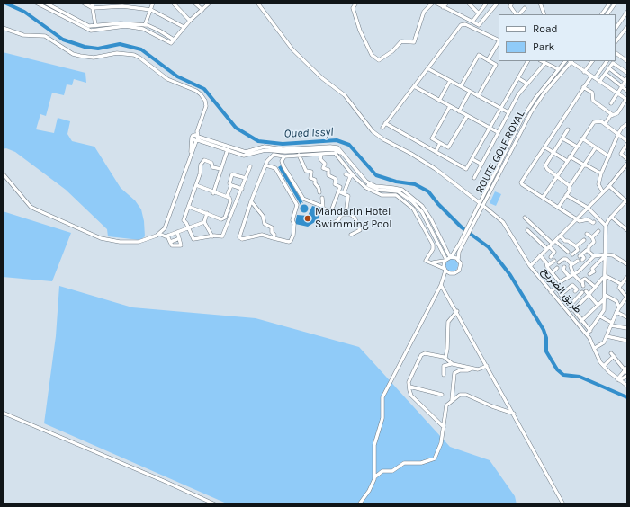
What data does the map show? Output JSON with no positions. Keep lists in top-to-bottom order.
{
  "streets": {
    "street": ["ROUTE GOLF ROYAL", "طريق الضريح"]
  },
  "crossings": [
    ["ROUTE GOLF ROYAL", "طريق الضريح"]
  ],
  "water": ["Oued Issyl"],
  "places": ["Mandarin Hotel Swimming Pool"],
  "legend": ["Road", "Park"]
}
